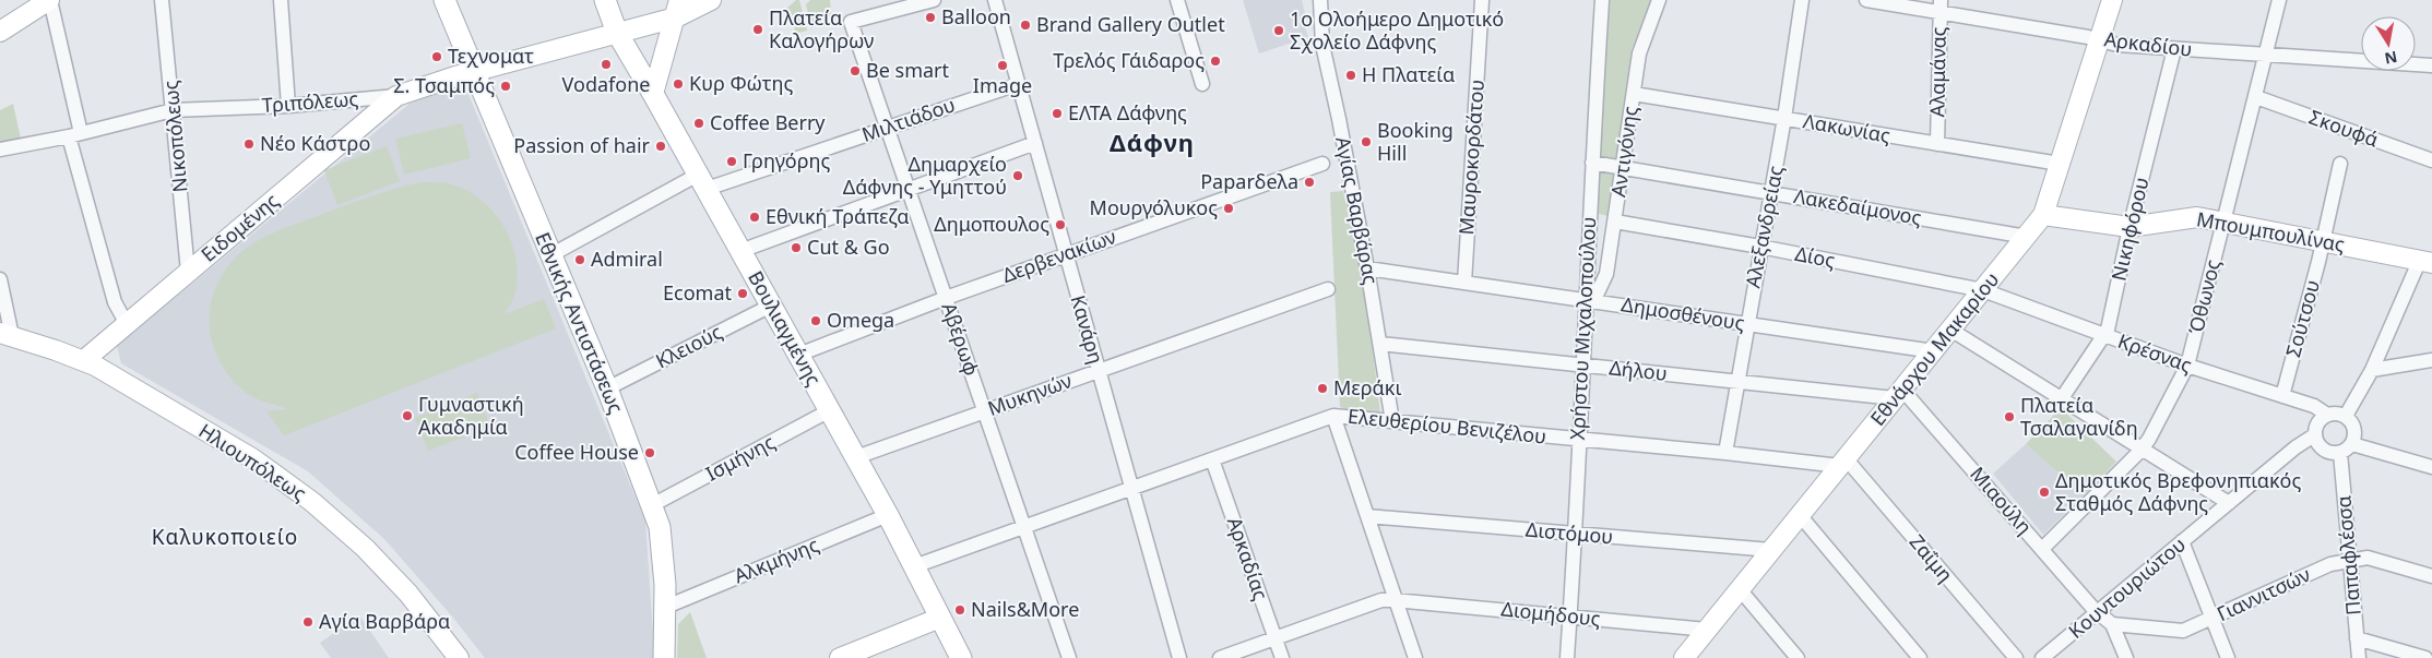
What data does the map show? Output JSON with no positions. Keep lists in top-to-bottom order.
{
  "streets": {
    "main road": [
      "Τριπόλεως",
      "Ειδομένης",
      "Μπουμπουλίνας",
      "Εθνικής Αντιστάσεως",
      "Βουλιαγμένης",
      "Εθνάρχου Μακαρίου",
      "Ηλιουπόλεως"
    ],
    "street": [
      "Αρκαδίου",
      "Αλαμάνας",
      "Μιλτιάδου",
      "Λακωνίας",
      "Σκουφά",
      "Νικοπόλεως",
      "Αντιγόνης",
      "Μαυροκορδάτου",
      "Λακεδαίμονος",
      "Αγίας Βαρβάρας",
      "Αλεξανδρείας",
      "Νικηφόρου",
      "Δερβενακίων",
      "Δίος",
      "Όθωνος",
      "Δημοσθένους",
      "Σούτσου",
      "Χρήστου Μιχαλοπούλου",
      "Κανάρη",
      "Αβέρωφ",
      "Κλειούς",
      "Κρέσνας",
      "Δήλου",
      "Μυκηνών",
      "Ελευθερίου Βενιζέλου",
      "Ισμήνης",
      "Μιαούλη",
      "Διστόμου",
      "Παπαφλέσσα",
      "Αρκαδίας",
      "Ζαΐμη",
      "Αλκμήνης",
      "Κουντουριώτου",
      "Γιαννιτσών",
      "Διομήδους"
    ]
  },
  "crossings": [
    ["Αρκαδίου", "Αλαμάνας"],
    ["Αρκαδίου", "Νικηφόρου"],
    ["Αρκαδίου", "Όθωνος"],
    ["Αρκαδίου", "Εθνάρχου Μακαρίου"],
    ["Αλαμάνας", "Λακωνίας"],
    ["Τριπόλεως", "Νικοπόλεως"],
    ["Τριπόλεως", "Ειδομένης"],
    ["Τριπόλεως", "Εθνικής Αντιστάσεως"],
    ["Τριπόλεως", "Βουλιαγμένης"],
    ["Μιλτιάδου", "Εθνικής Αντιστάσεως"],
    ["Μιλτιάδου", "Βουλιαγμένης"],
    ["Μιλτιάδου", "Κανάρη"],
    ["Μιλτιάδου", "Αβέρωφ"],
    ["Λακωνίας", "Αντιγόνης"],
    ["Λακωνίας", "Αλεξανδρείας"],
    ["Λακωνίας", "Εθνάρχου Μακαρίου"],
    ["Σκουφά", "Όθωνος"],
    ["Νικοπόλεως", "Ειδομένης"],
    ["Αντιγόνης", "Λακεδαίμονος"],
    ["Αντιγόνης", "Δίος"],
    ["Αντιγόνης", "Δημοσθένους"],
    ["Αντιγόνης", "Χρήστου Μιχαλοπούλου"],
    ["Μαυροκορδάτου", "Δημοσθένους"],
    ["Λακεδαίμονος", "Αλεξανδρείας"],
    ["Λακεδαίμονος", "Χρήστου Μιχαλοπούλου"],
    ["Λακεδαίμονος", "Εθνάρχου Μακαρίου"],
    ["Αγίας Βαρβάρας", "Δημοσθένους"],
    ["Αγίας Βαρβάρας", "Δήλου"],
    ["Αγίας Βαρβάρας", "Ελευθερίου Βενιζέλου"],
    ["Αλεξανδρείας", "Δίος"],
    ["Αλεξανδρείας", "Δημοσθένους"],
    ["Αλεξανδρείας", "Δήλου"],
    ["Αλεξανδρείας", "Ελευθερίου Βενιζέλου"],
    ["Ειδομένης", "Ηλιουπόλεως"],
    ["Νικηφόρου", "Μπουμπουλίνας"],
    ["Νικηφόρου", "Κρέσνας"],
    ["Μπουμπουλίνας", "Όθωνος"],
    ["Μπουμπουλίνας", "Σούτσου"],
    ["Μπουμπουλίνας", "Εθνάρχου Μακαρίου"],
    ["Δερβενακίων", "Βουλιαγμένης"],
    ["Δερβενακίων", "Κανάρη"],
    ["Δερβενακίων", "Αβέρωφ"],
    ["Δίος", "Εθνάρχου Μακαρίου"],
    ["Δίος", "Κρέσνας"],
    ["Όθωνος", "Κρέσνας"],
    ["Όθωνος", "Μιαούλη"],
    ["Δημοσθένους", "Χρήστου Μιχαλοπούλου"],
    ["Δημοσθένους", "Εθνάρχου Μακαρίου"],
    ["Σούτσου", "Κρέσνας"],
    ["Εθνικής Αντιστάσεως", "Κλειούς"],
    ["Εθνικής Αντιστάσεως", "Ισμήνης"],
    ["Εθνικής Αντιστάσεως", "Αλκμήνης"],
    ["Βουλιαγμένης", "Κλειούς"],
    ["Βουλιαγμένης", "Μυκηνών"],
    ["Βουλιαγμένης", "Ελευθερίου Βενιζέλου"],
    ["Βουλιαγμένης", "Ισμήνης"],
    ["Βουλιαγμένης", "Αλκμήνης"],
    ["Χρήστου Μιχαλοπούλου", "Δήλου"],
    ["Χρήστου Μιχαλοπούλου", "Ελευθερίου Βενιζέλου"],
    ["Χρήστου Μιχαλοπούλου", "Διστόμου"],
    ["Χρήστου Μιχαλοπούλου", "Διομήδους"],
    ["Κανάρη", "Μυκηνών"],
    ["Κανάρη", "Ελευθερίου Βενιζέλου"],
    ["Αβέρωφ", "Μυκηνών"],
    ["Αβέρωφ", "Ελευθερίου Βενιζέλου"],
    ["Εθνάρχου Μακαρίου", "Κρέσνας"],
    ["Εθνάρχου Μακαρίου", "Δήλου"],
    ["Εθνάρχου Μακαρίου", "Ελευθερίου Βενιζέλου"],
    ["Εθνάρχου Μακαρίου", "Μιαούλη"],
    ["Εθνάρχου Μακαρίου", "Διστόμου"],
    ["Εθνάρχου Μακαρίου", "Ζαΐμη"],
    ["Εθνάρχου Μακαρίου", "Διομήδους"],
    ["Κρέσνας", "Παπαφλέσσα"],
    ["Κρέσνας", "Κουντουριώτου"],
    ["Δήλου", "Μιαούλη"],
    ["Ελευθερίου Βενιζέλου", "Αρκαδίας"],
    ["Ελευθερίου Βενιζέλου", "Ζαΐμη"],
    ["Μιαούλη", "Κουντουριώτου"],
    ["Παπαφλέσσα", "Κουντουριώτου"],
    ["Παπαφλέσσα", "Γιαννιτσών"],
    ["Αρκαδίας", "Διομήδους"]
  ],
  "districts": ["Δάφνη", "Καλυκοποιείο"],
  "places": [
    "Balloon",
    "Brand Gallery Outlet",
    "Πλατεία Καλογήρων",
    "1ο Ολοήμερο Δημοτικό Σχολείο Δάφνης",
    "Τεχνοματ",
    "Τρελός Γάιδαρος",
    "Vodafone",
    "Image",
    "Be smart",
    "Η Πλατεία",
    "Κυρ Φώτης",
    "Σ. Τσαμπός",
    "ΕΛΤΑ Δάφνης",
    "Coffee Berry",
    "Booking Hill",
    "Νέο Κάστρο",
    "Passion of hair",
    "Γρηγόρης",
    "Δημαρχείο Δάφνης - Υμηττού",
    "Paparδeλa",
    "Μουργόλυκος",
    "Εθνική Τράπεζα",
    "Δημοπουλος",
    "Cut & Go",
    "Admiral",
    "Ecomat",
    "Omega",
    "Μεράκι",
    "Γυμναστική Ακαδημία",
    "Πλατεία Τσαλαγανίδη",
    "Coffee House",
    "Δημοτικός Βρεφονηπιακός Σταθμός Δάφνης",
    "Nails&More",
    "Αγία Βαρβάρα"
  ],
  "north": "bottom"
}
